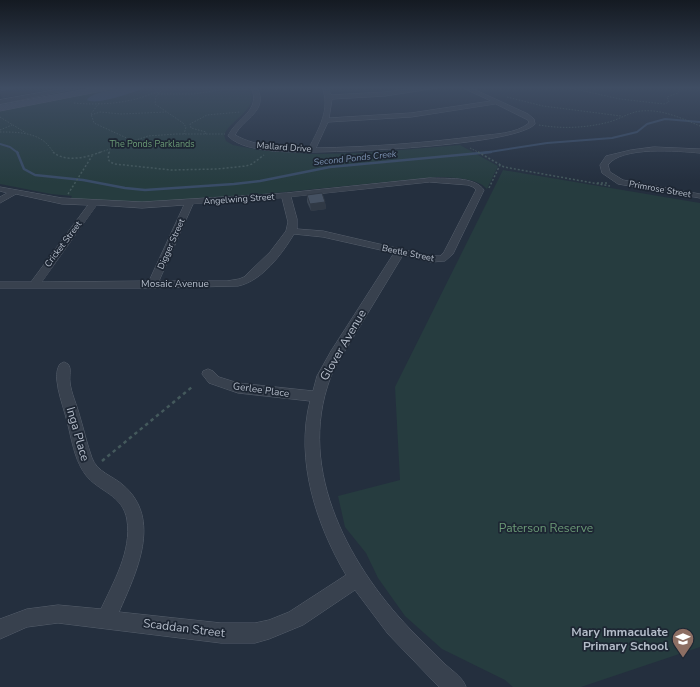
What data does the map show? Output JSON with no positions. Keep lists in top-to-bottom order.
{
  "streets": {
    "street": [
      "Mallard Drive",
      "Primrose Street",
      "Angelwing Street",
      "Cricket Street",
      "Digger Street",
      "Beetle Street",
      "Mosaic Avenue",
      "Glover Avenue",
      "Gerlee Place",
      "Inga Place",
      "Scaddan Street"
    ]
  },
  "crossings": [
    ["Angelwing Street", "Cricket Street"],
    ["Angelwing Street", "Digger Street"],
    ["Angelwing Street", "Beetle Street"],
    ["Cricket Street", "Mosaic Avenue"],
    ["Digger Street", "Mosaic Avenue"],
    ["Beetle Street", "Mosaic Avenue"],
    ["Beetle Street", "Glover Avenue"],
    ["Glover Avenue", "Gerlee Place"],
    ["Glover Avenue", "Scaddan Street"],
    ["Inga Place", "Scaddan Street"]
  ],
  "water": ["Second Ponds Creek"],
  "parks": ["The Ponds Parklands", "Paterson Reserve"],
  "places": {
    "school or university": ["Mary Immaculate Primary School"]
  }
}
